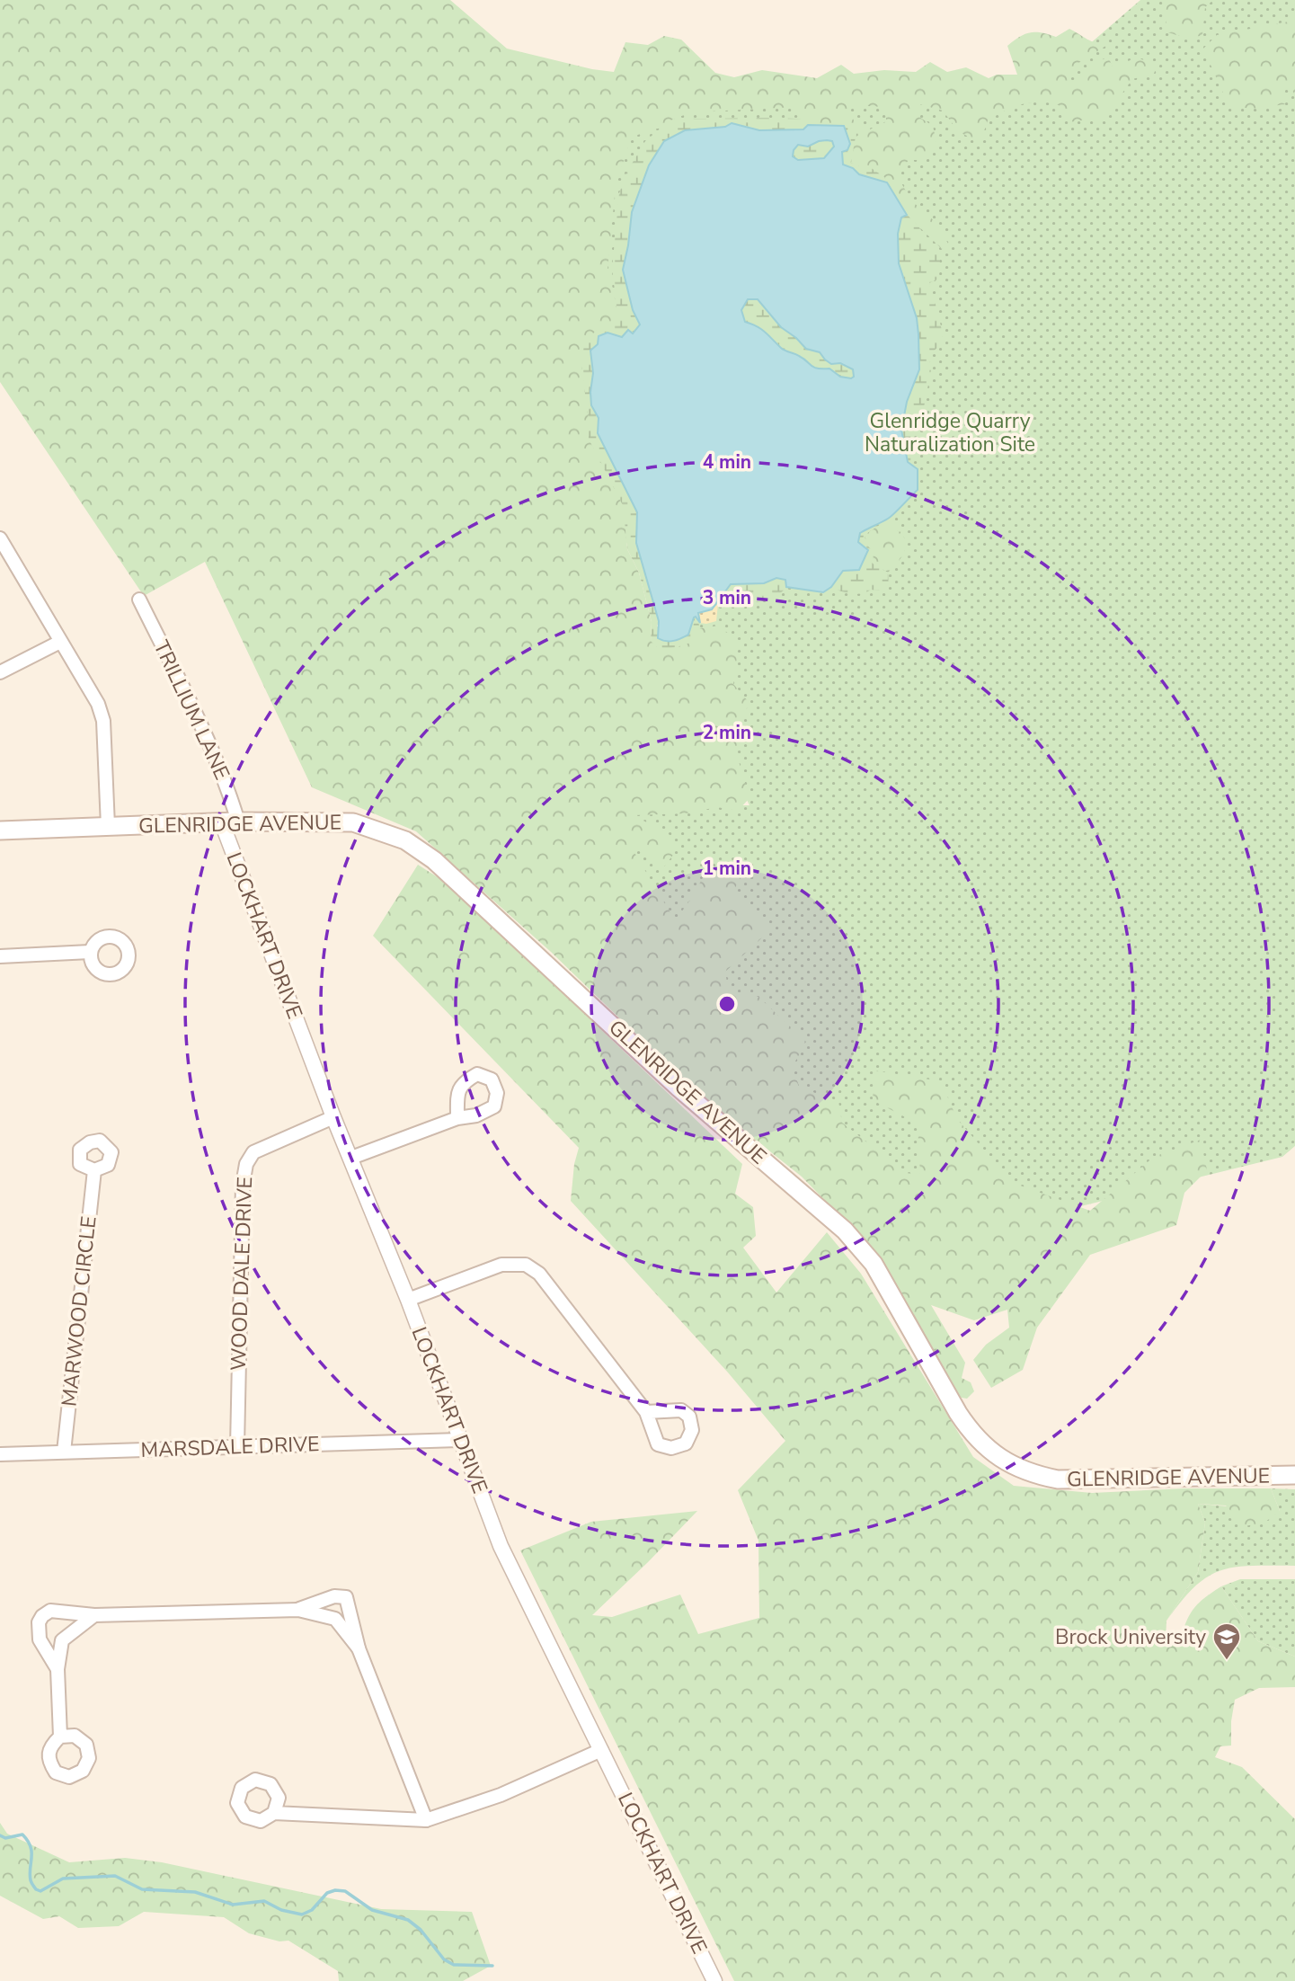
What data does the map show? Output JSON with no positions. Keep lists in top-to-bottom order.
{
  "streets": {
    "main road": ["GLENRIDGE AVENUE"],
    "street": [
      "TRILLIUM LANE",
      "LOCKHART DRIVE",
      "WOOD DALE DRIVE",
      "MARWOOD CIRCLE",
      "MARSDALE DRIVE"
    ]
  },
  "crossings": [
    ["TRILLIUM LANE", "GLENRIDGE AVENUE"],
    ["TRILLIUM LANE", "LOCKHART DRIVE"],
    ["GLENRIDGE AVENUE", "LOCKHART DRIVE"],
    ["LOCKHART DRIVE", "WOOD DALE DRIVE"],
    ["LOCKHART DRIVE", "MARSDALE DRIVE"],
    ["WOOD DALE DRIVE", "MARSDALE DRIVE"],
    ["MARWOOD CIRCLE", "MARSDALE DRIVE"]
  ],
  "parks": ["Glenridge Quarry Naturalization Site"],
  "places": {
    "school or university": ["Brock University"]
  },
  "rings": [
    "4 min",
    "3 min",
    "2 min",
    "1 min"
  ]
}
